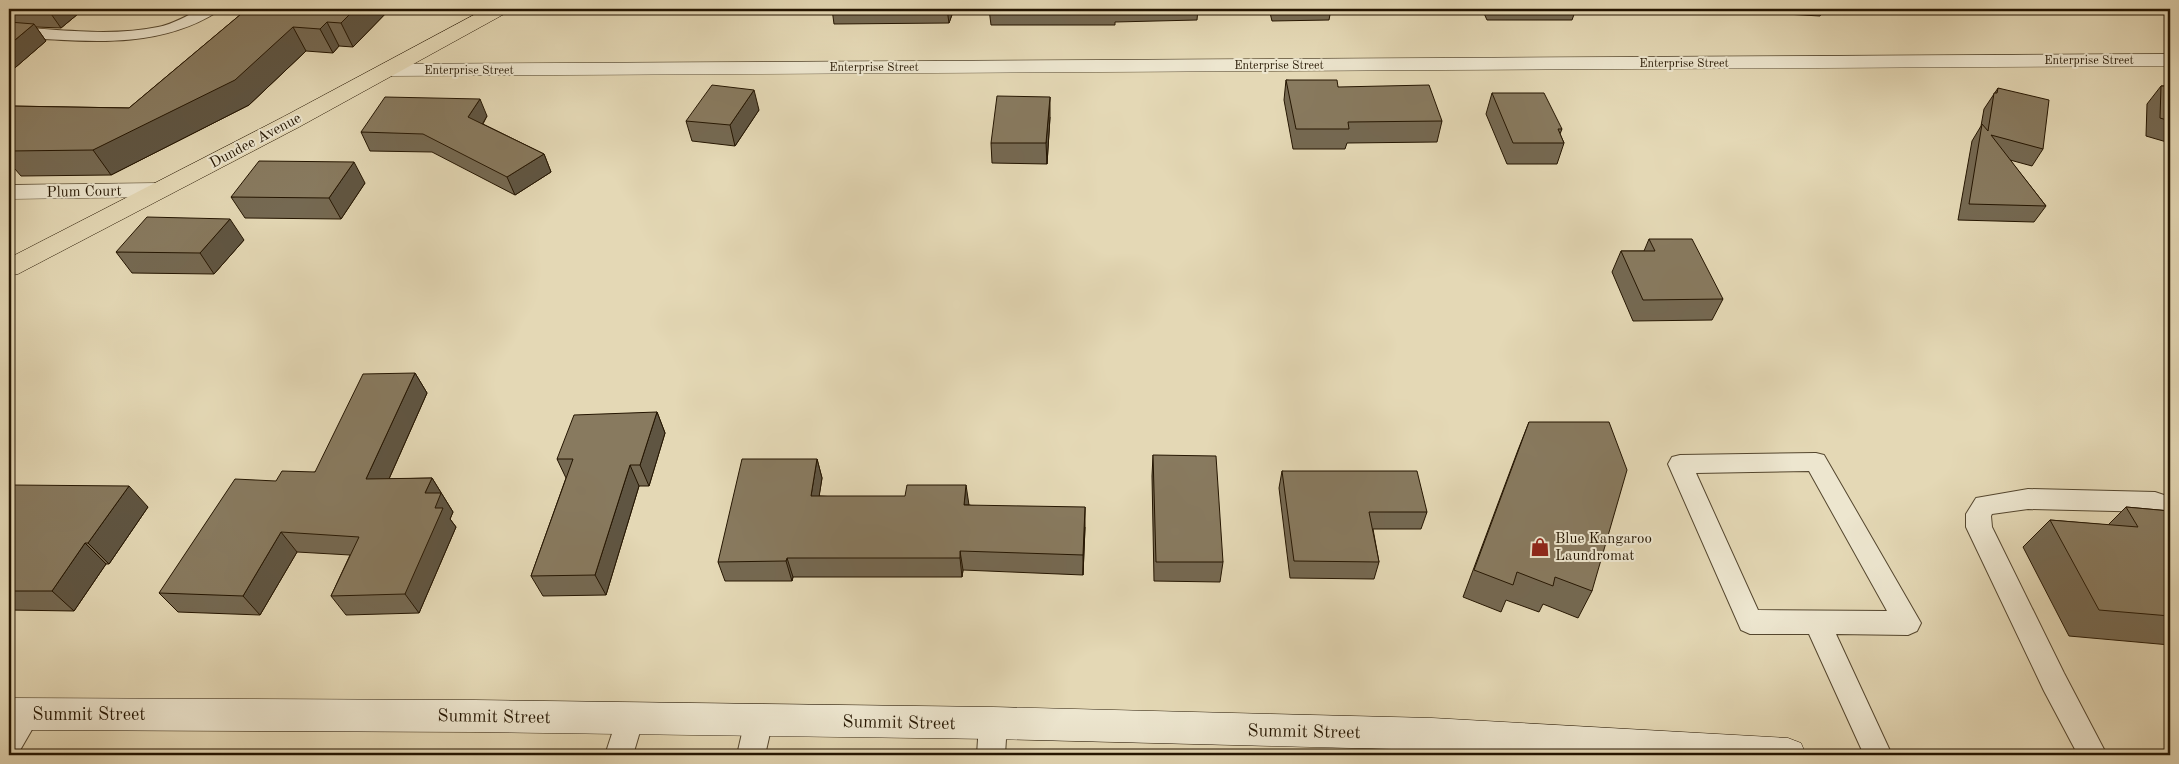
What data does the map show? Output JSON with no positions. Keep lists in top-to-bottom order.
{
  "streets": {
    "main road": ["Dundee Avenue"],
    "street": ["Enterprise Street", "Plum Court", "Summit Street"]
  },
  "crossings": [
    ["Enterprise Street", "Dundee Avenue"],
    ["Dundee Avenue", "Plum Court"]
  ],
  "places": {
    "shop": ["Blue Kangaroo Laundromat"]
  }
}
